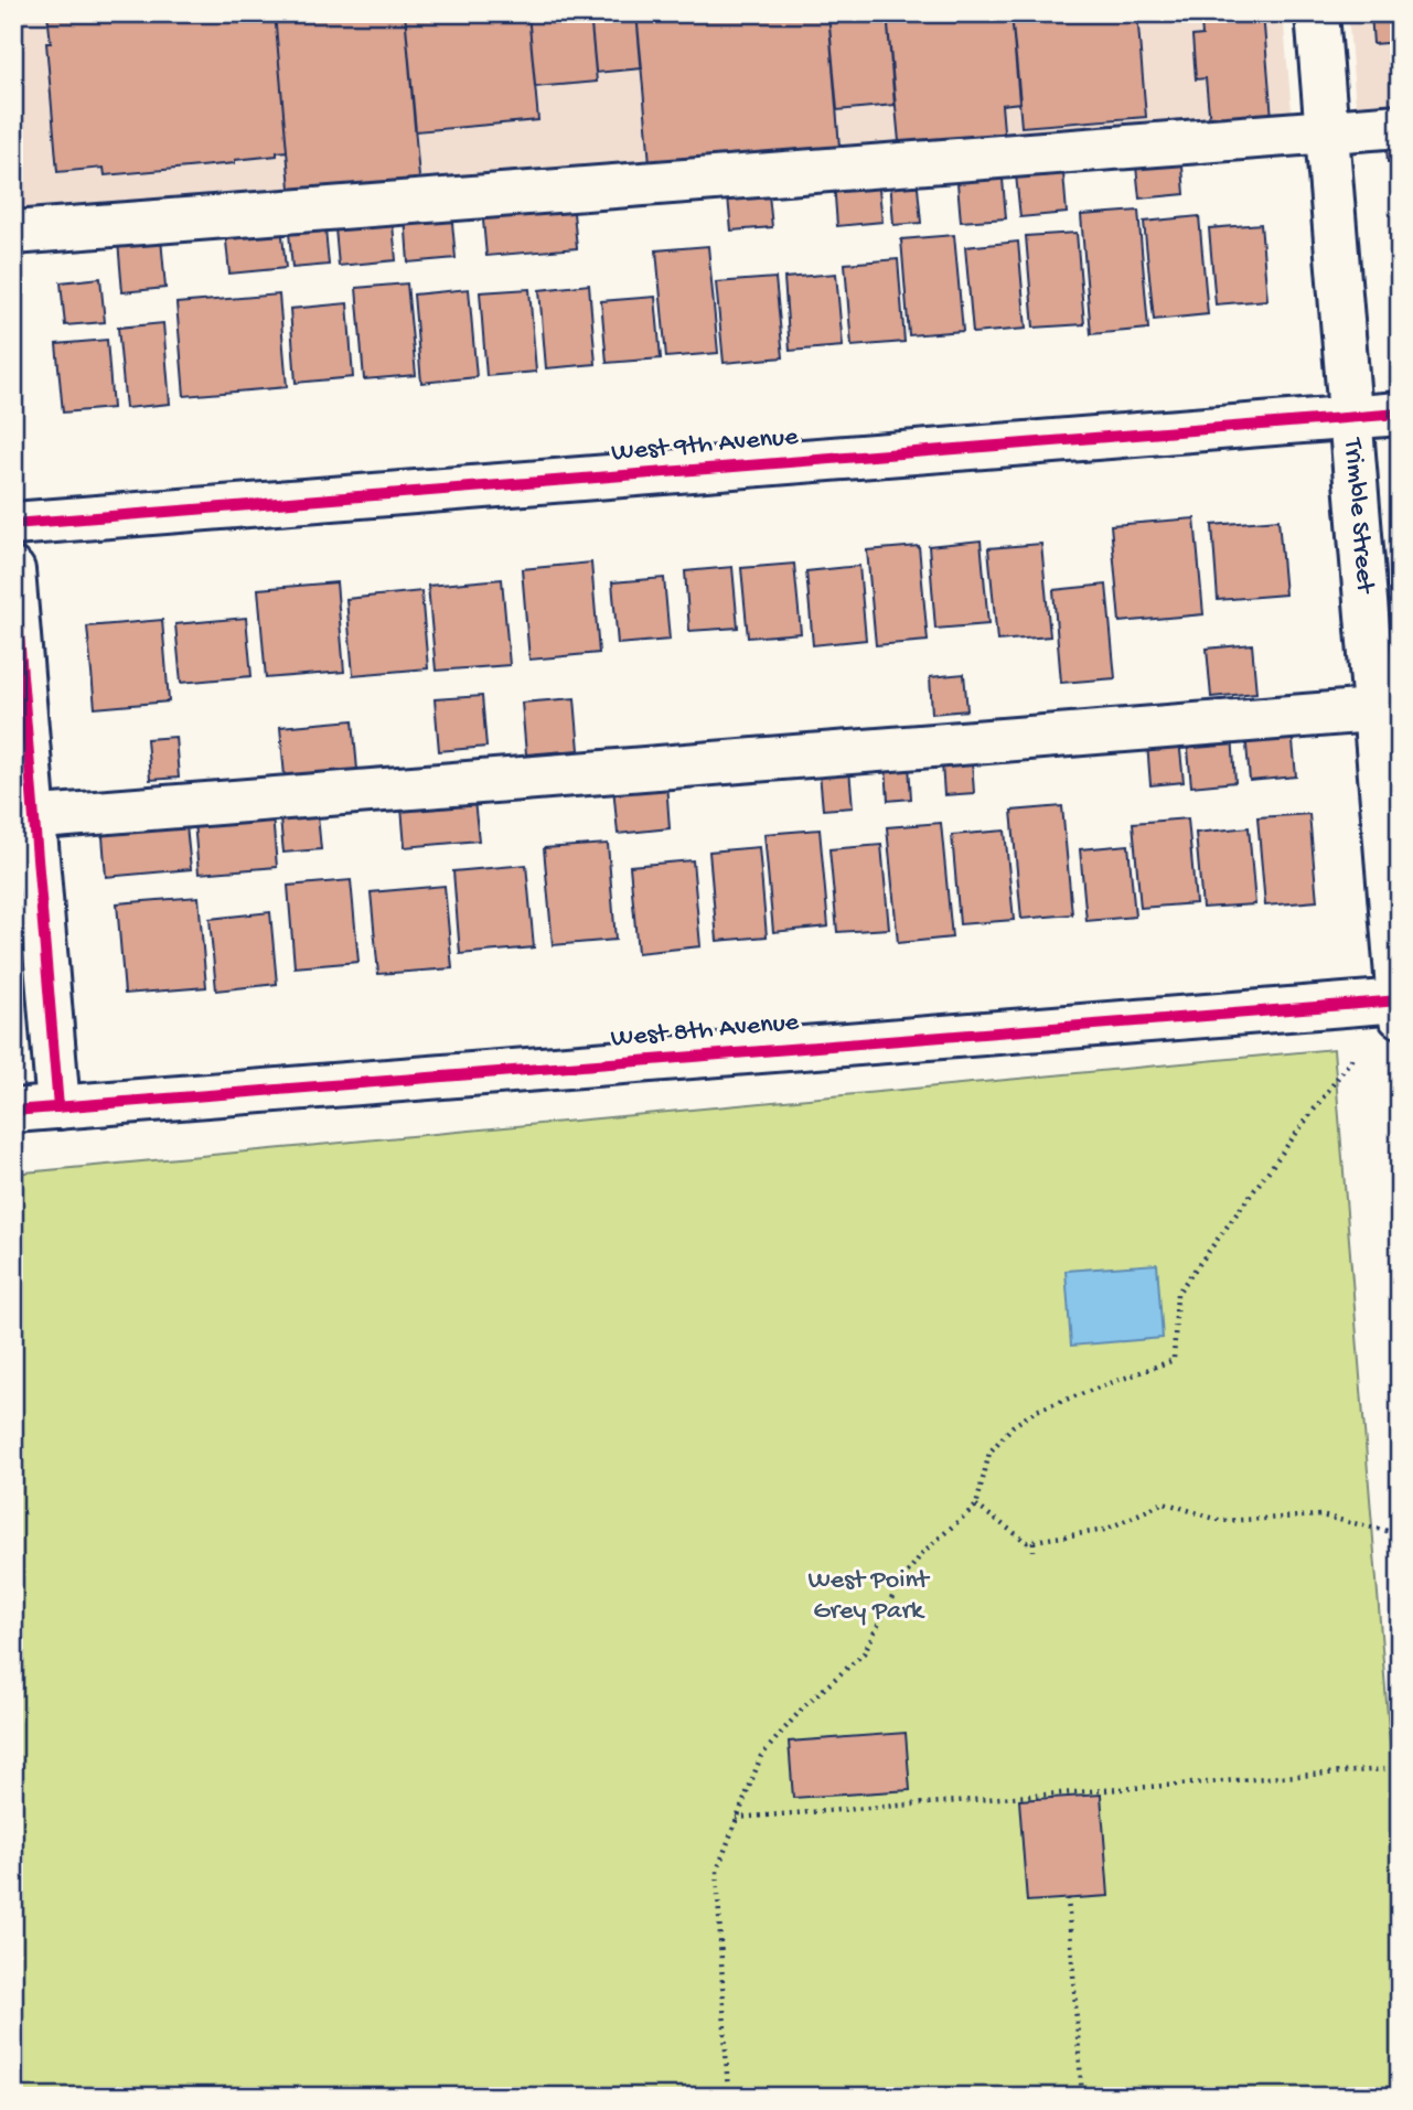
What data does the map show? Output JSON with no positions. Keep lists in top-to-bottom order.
{
  "streets": {
    "street": ["West 9th Avenue", "Trimble Street", "West 8th Avenue"]
  },
  "crossings": [
    ["West 9th Avenue", "Trimble Street"],
    ["Trimble Street", "West 8th Avenue"]
  ],
  "parks": ["West Point Grey Park"]
}
